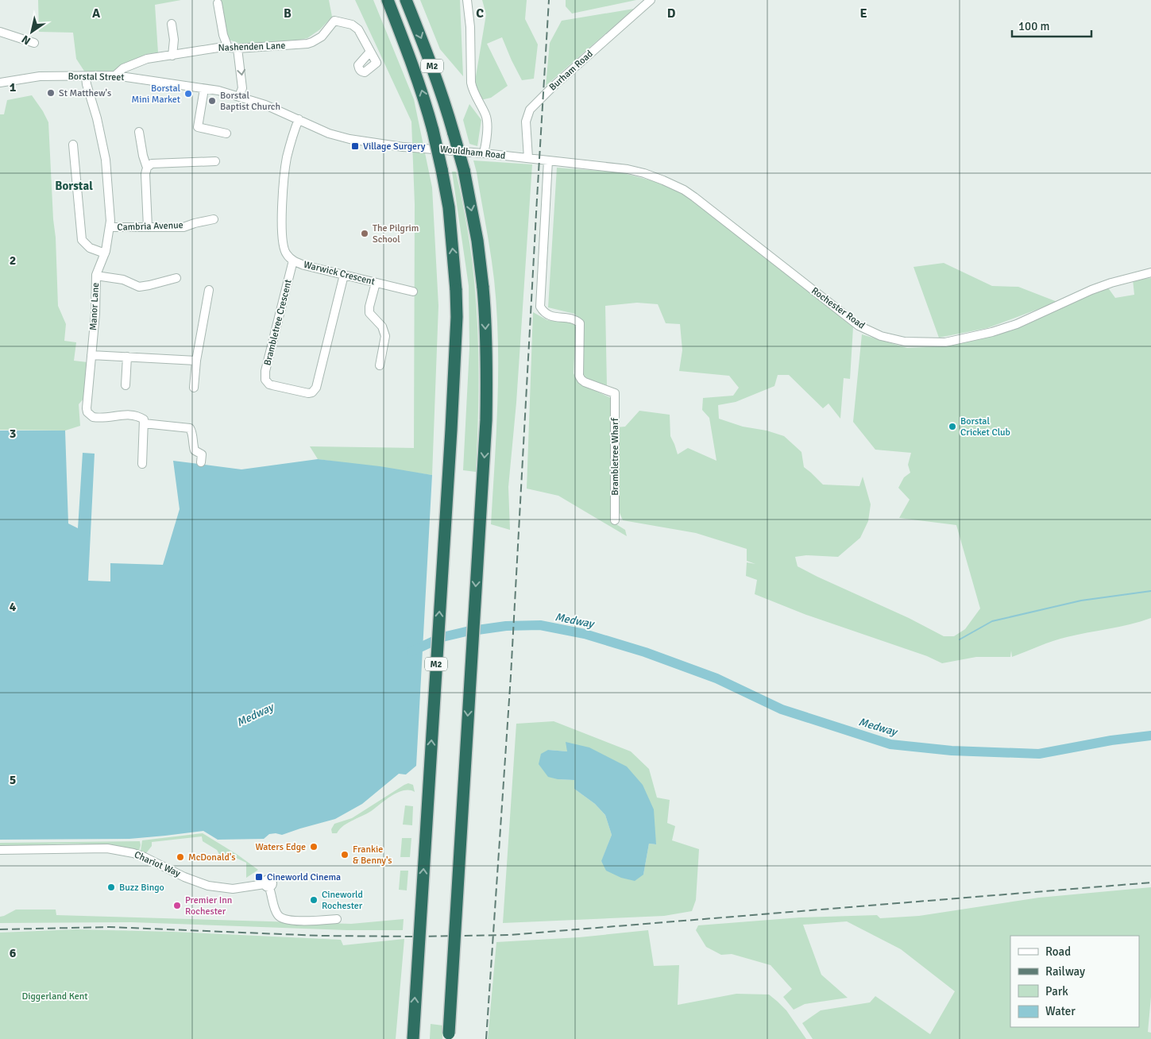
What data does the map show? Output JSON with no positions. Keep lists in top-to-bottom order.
{
  "streets": {
    "highway": ["M2"],
    "street": [
      "Nashenden Lane",
      "Burham Road",
      "Borstal Street",
      "Wouldham Road",
      "Cambria Avenue",
      "Warwick Crescent",
      "Manor Lane",
      "Rochester Road",
      "Brambletree Crescent",
      "Brambletree Wharf",
      "Chariot Way"
    ]
  },
  "crossings": [
    ["Nashenden Lane", "Borstal Street"],
    ["Burham Road", "Wouldham Road"],
    ["Borstal Street", "Wouldham Road"],
    ["Borstal Street", "Manor Lane"],
    ["Wouldham Road", "Warwick Crescent"],
    ["Wouldham Road", "Rochester Road"],
    ["Wouldham Road", "Brambletree Wharf"],
    ["Cambria Avenue", "Manor Lane"],
    ["Warwick Crescent", "Brambletree Crescent"],
    ["Rochester Road", "Brambletree Wharf"]
  ],
  "districts": ["Borstal"],
  "water": ["Medway"],
  "parks": ["Diggerland Kent"],
  "places": {
    "other": [
      "St Matthew's",
      "Borstal Mini Market",
      "Borstal Baptist Church",
      "The Pilgrim School",
      "Borstal Cricket Club",
      "Waters Edge",
      "Frankie & Benny's",
      "McDonald's",
      "Buzz Bingo",
      "Cineworld Rochester",
      "Premier Inn Rochester"
    ],
    "transit": ["Village Surgery", "Cineworld Cinema"]
  },
  "legend": [
    "Road",
    "Railway",
    "Park",
    "Water"
  ],
  "scale_bar": "100 m",
  "north": "bottom left",
  "grid": {
    "columns": [
      "A",
      "B",
      "C",
      "D",
      "E"
    ],
    "rows": [
      "1",
      "2",
      "3",
      "4",
      "5",
      "6"
    ]
  }
}
